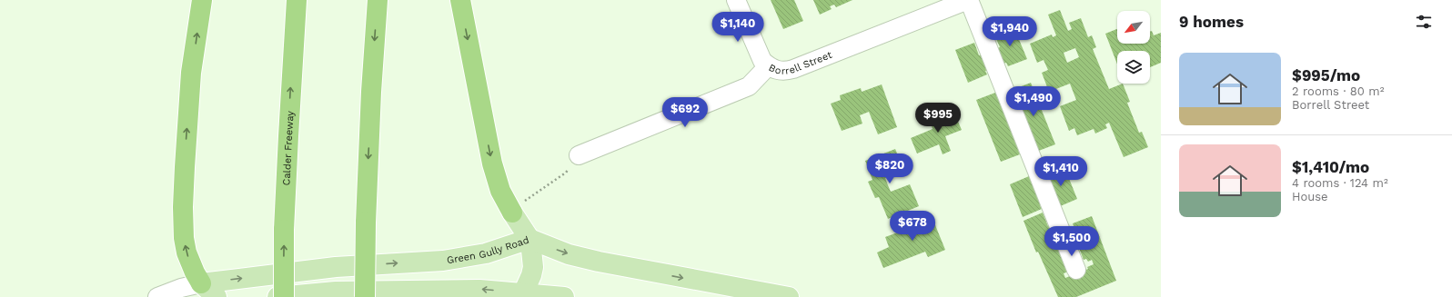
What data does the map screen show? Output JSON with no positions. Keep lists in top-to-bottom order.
{
  "streets": {
    "highway": ["Calder Freeway"],
    "main road": ["Green Gully Road"],
    "street": ["Borrell Street"]
  },
  "north": "bottom left",
  "page": {
    "heading": "9 homes",
    "price": [
      "$1,140",
      "$1,940",
      "$1,490",
      "$692",
      "$995",
      "$820",
      "$1,410",
      "$678",
      "$1,500"
    ],
    "list": [
      {
        "name": "$995/mo",
        "note": "2 rooms · 80 m² · Borrell Street"
      },
      {
        "name": "$1,410/mo",
        "note": "4 rooms · 124 m² · House"
      }
    ]
  }
}
